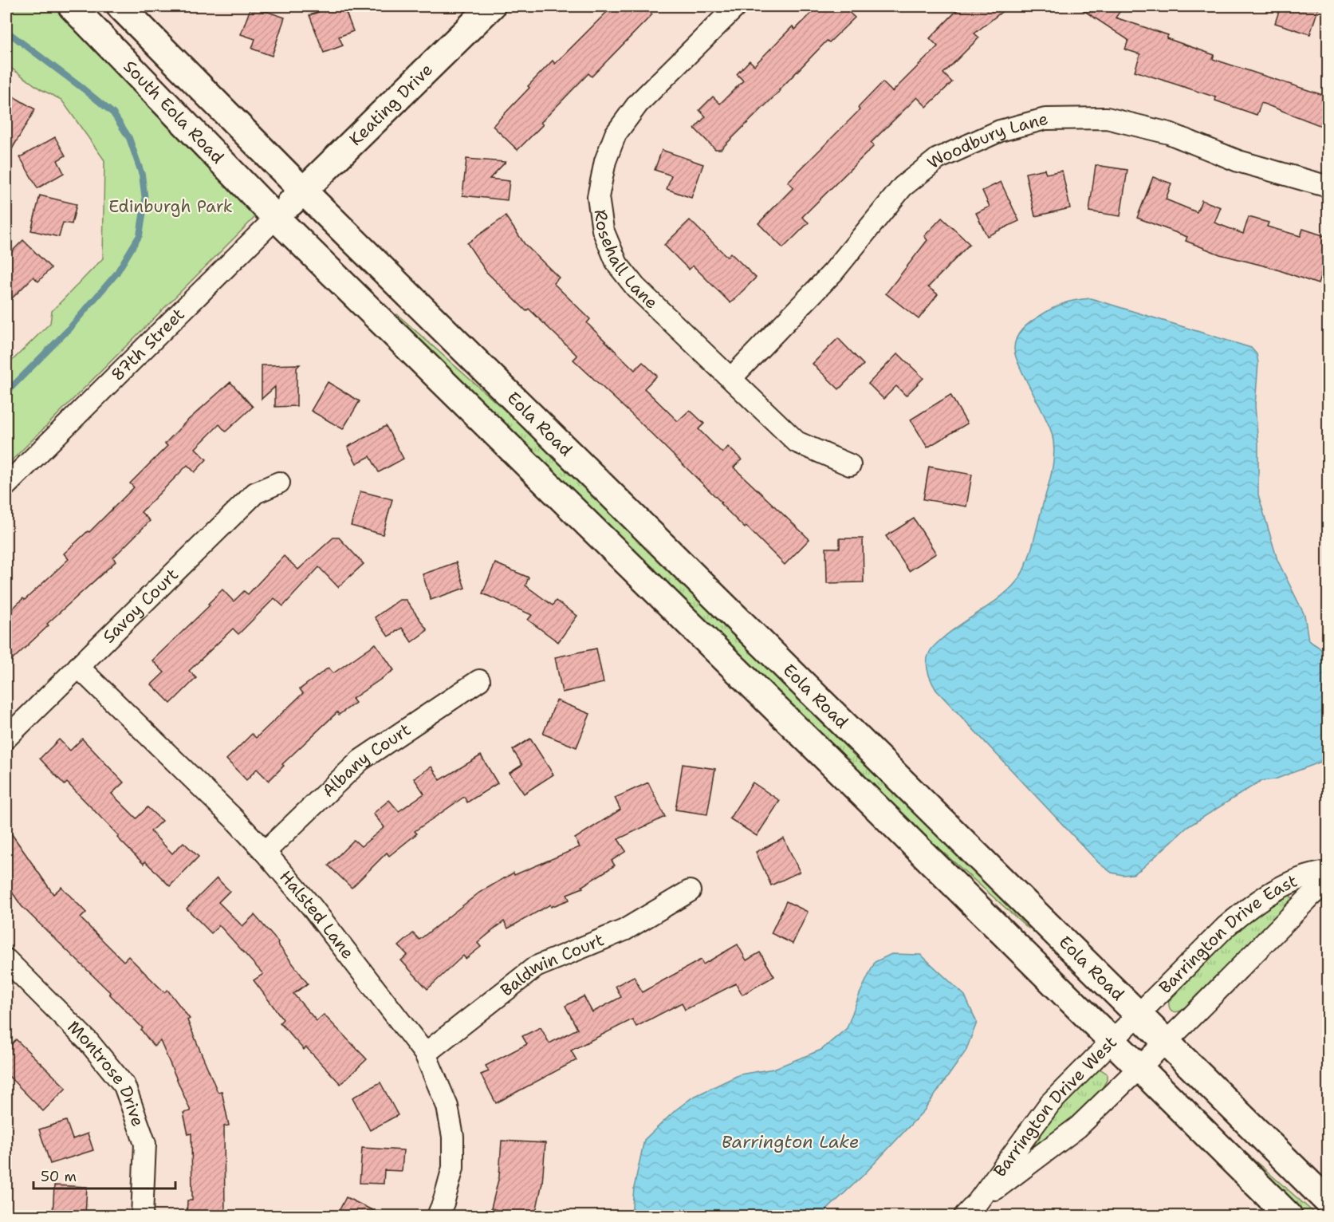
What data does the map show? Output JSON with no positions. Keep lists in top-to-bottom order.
{
  "streets": {
    "street": [
      "Keating Drive",
      "South Eola Road",
      "Woodbury Lane",
      "Rosehall Lane",
      "87th Street",
      "Eola Road",
      "Savoy Court",
      "Albany Court",
      "Halsted Lane",
      "Barrington Drive East",
      "Baldwin Court",
      "Montrose Drive",
      "Barrington Drive West"
    ]
  },
  "crossings": [
    ["Keating Drive", "South Eola Road"],
    ["Keating Drive", "87th Street"],
    ["Keating Drive", "Eola Road"],
    ["South Eola Road", "87th Street"],
    ["South Eola Road", "Eola Road"],
    ["Woodbury Lane", "Rosehall Lane"],
    ["87th Street", "Eola Road"],
    ["Eola Road", "Barrington Drive East"],
    ["Eola Road", "Barrington Drive West"],
    ["Savoy Court", "Halsted Lane"],
    ["Albany Court", "Halsted Lane"],
    ["Halsted Lane", "Baldwin Court"],
    ["Barrington Drive East", "Barrington Drive West"]
  ],
  "water": ["Barrington Lake"],
  "parks": ["Edinburgh Park"],
  "scale_bar": "50 m"
}
